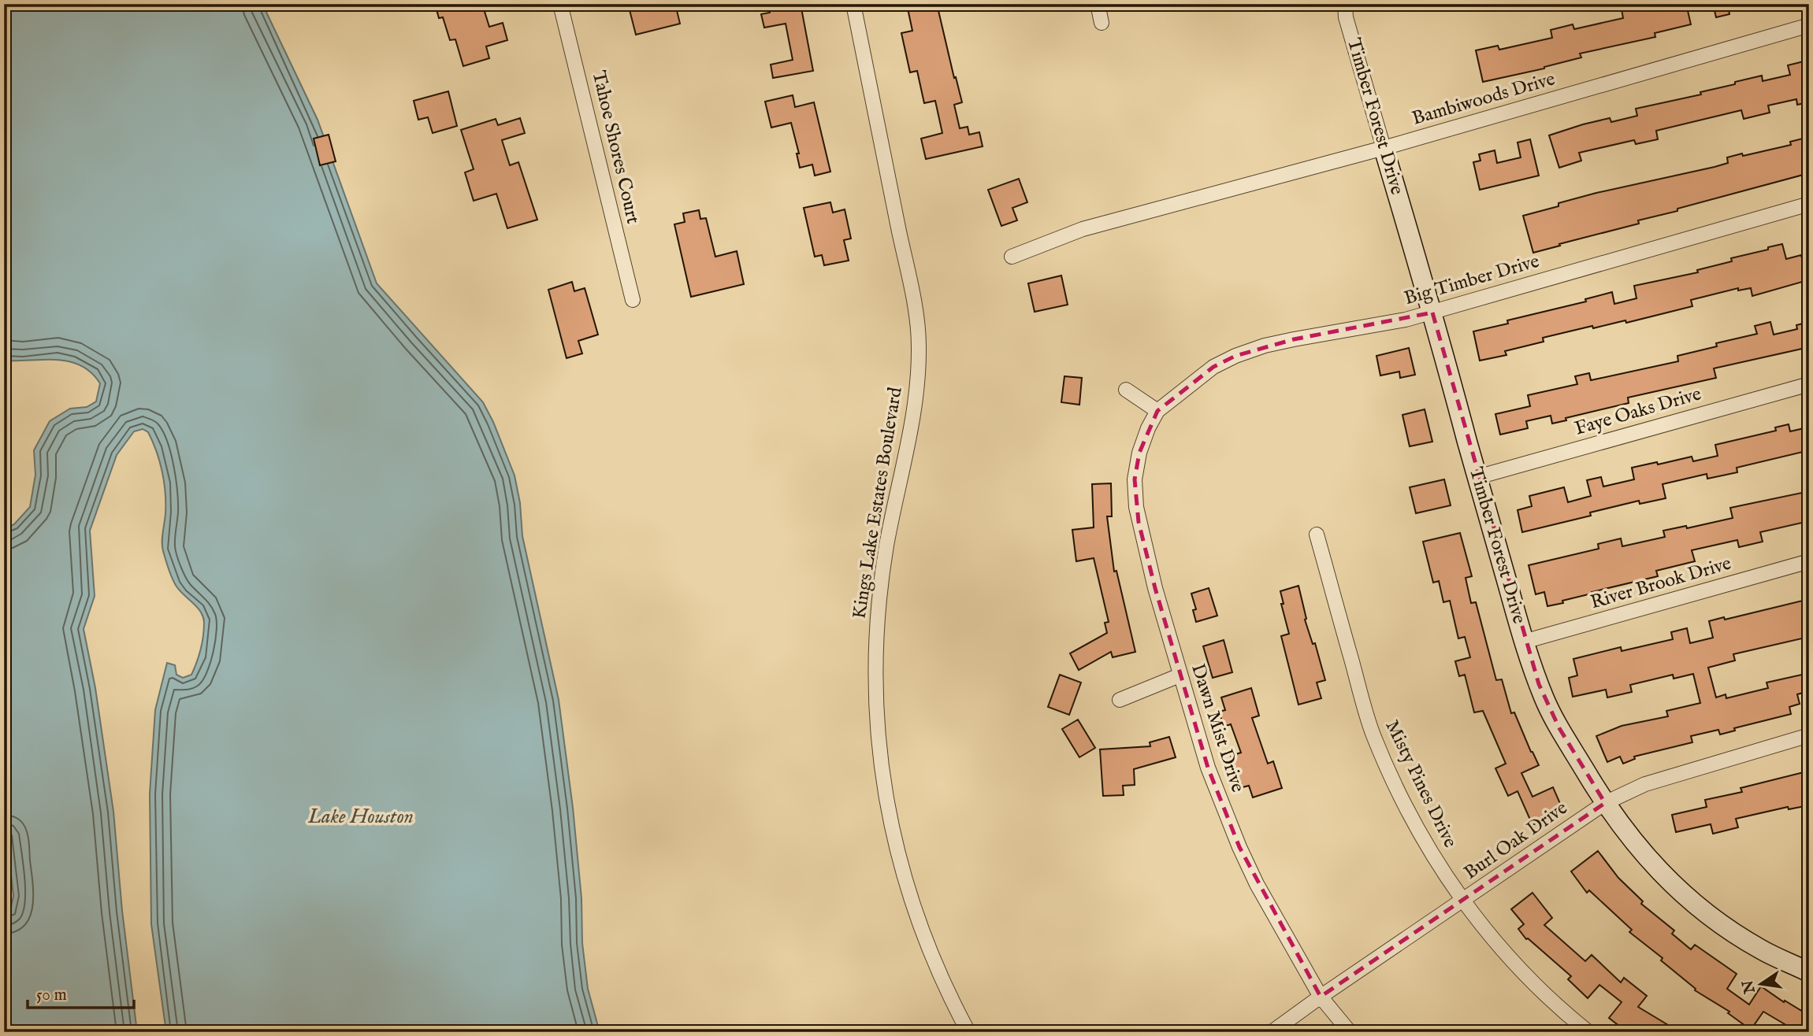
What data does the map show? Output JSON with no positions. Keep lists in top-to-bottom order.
{
  "streets": {
    "street": [
      "Bambiwoods Drive",
      "Timber Forest Drive",
      "Tahoe Shores Court",
      "Big Timber Drive",
      "Faye Oaks Drive",
      "Kings Lake Estates Boulevard",
      "River Brook Drive",
      "Dawn Mist Drive",
      "Misty Pines Drive",
      "Burl Oak Drive"
    ]
  },
  "crossings": [
    ["Bambiwoods Drive", "Timber Forest Drive"],
    ["Timber Forest Drive", "Big Timber Drive"],
    ["Timber Forest Drive", "Faye Oaks Drive"],
    ["Timber Forest Drive", "River Brook Drive"],
    ["Timber Forest Drive", "Burl Oak Drive"],
    ["Big Timber Drive", "Dawn Mist Drive"],
    ["Dawn Mist Drive", "Burl Oak Drive"],
    ["Misty Pines Drive", "Burl Oak Drive"]
  ],
  "water": ["Lake Houston"],
  "scale_bar": "50 m",
  "north": "left"
}
